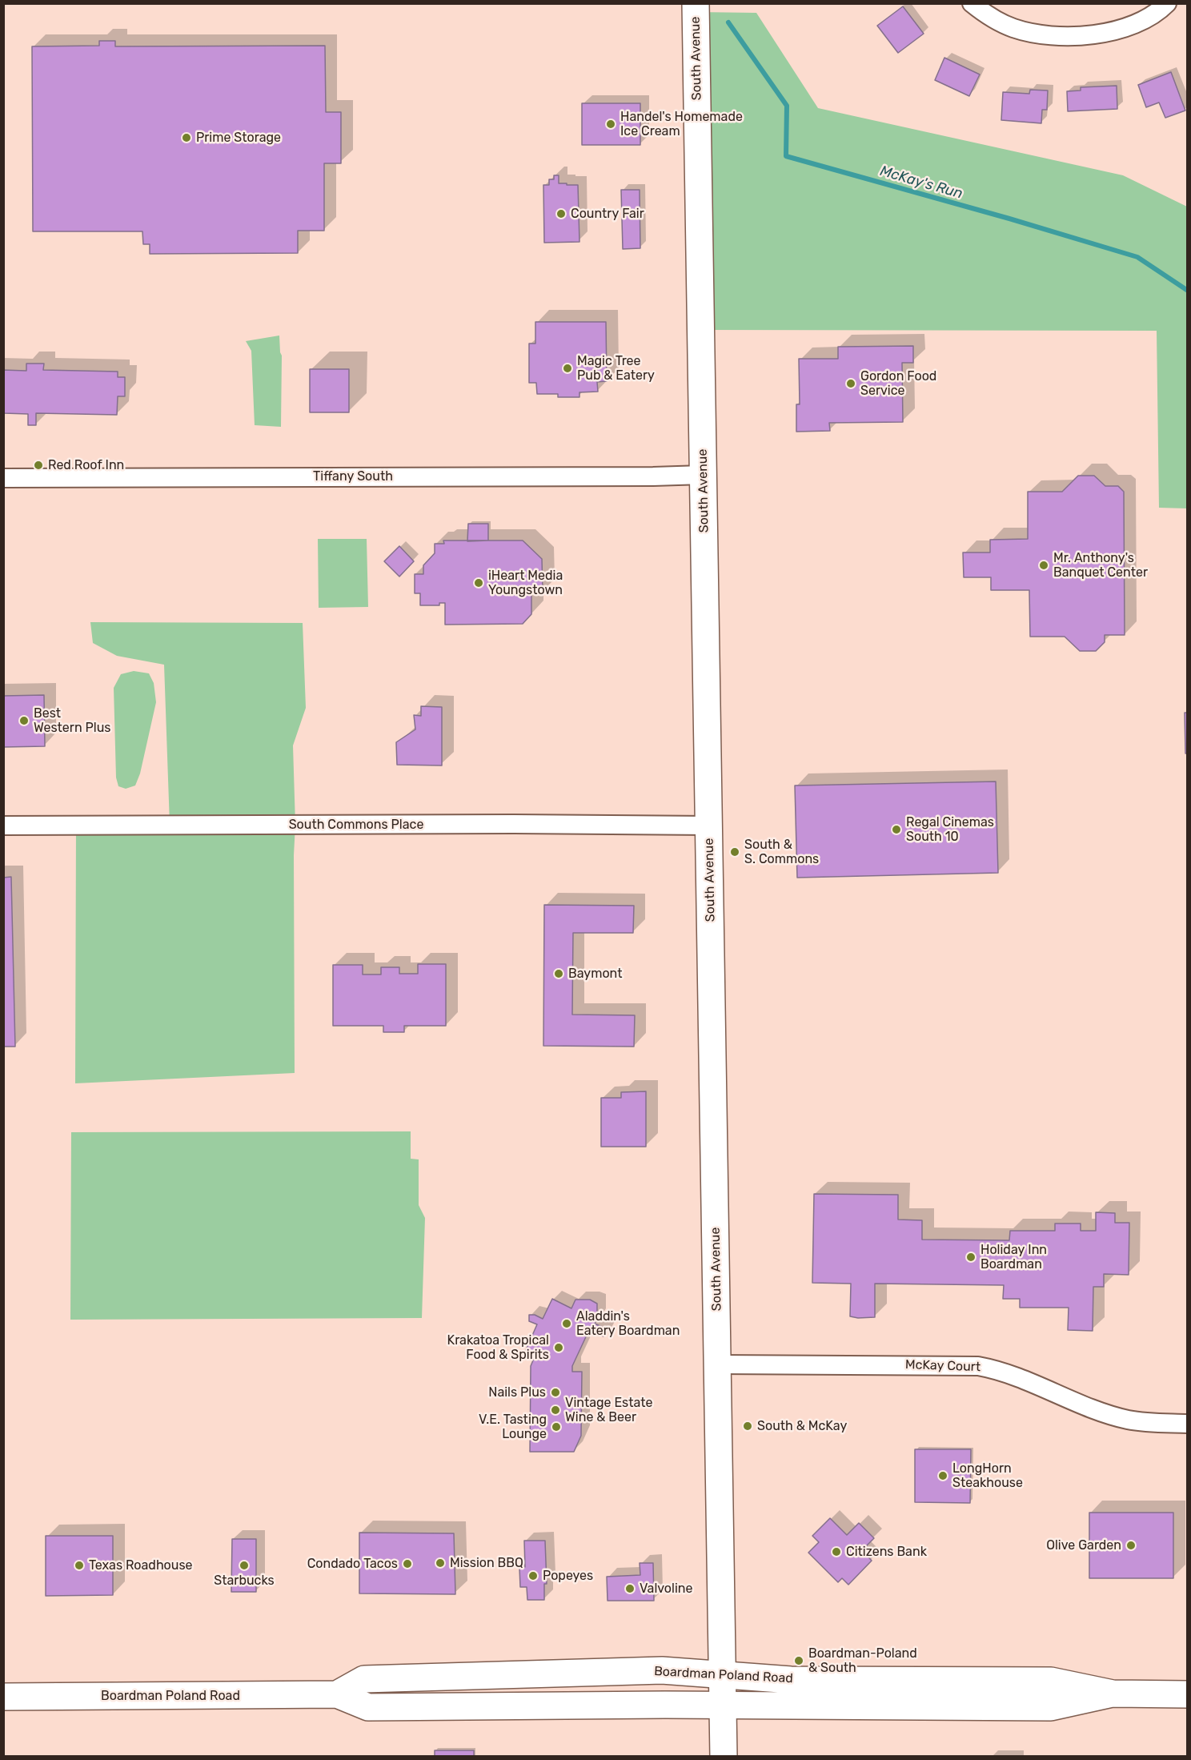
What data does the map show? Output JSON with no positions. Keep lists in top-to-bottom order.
{
  "streets": {
    "main road": ["South Avenue", "Boardman Poland Road"],
    "street": ["Tiffany South", "South Commons Place", "McKay Court"]
  },
  "crossings": [
    ["South Avenue", "Tiffany South"],
    ["South Avenue", "South Commons Place"],
    ["South Avenue", "McKay Court"],
    ["South Avenue", "Boardman Poland Road"]
  ],
  "water": ["McKay's Run"],
  "places": [
    "Handel's Homemade Ice Cream",
    "Prime Storage",
    "Country Fair",
    "Magic Tree Pub & Eatery",
    "Gordon Food Service",
    "Red Roof Inn",
    "Mr. Anthony's Banquet Center",
    "iHeart Media Youngstown",
    "Best Western Plus",
    "Regal Cinemas South 10",
    "South & S. Commons",
    "Baymont",
    "Holiday Inn Boardman",
    "Aladdin's Eatery Boardman",
    "Krakatoa Tropical Food & Spirits",
    "Nails Plus",
    "Vintage Estate Wine & Beer",
    "South & McKay",
    "V.E. Tasting Lounge",
    "LongHorn Steakhouse",
    "Olive Garden",
    "Citizens Bank",
    "Mission BBQ",
    "Condado Tacos",
    "Texas Roadhouse",
    "Starbucks",
    "Popeyes",
    "Valvoline",
    "Boardman-Poland & South"
  ]
}
